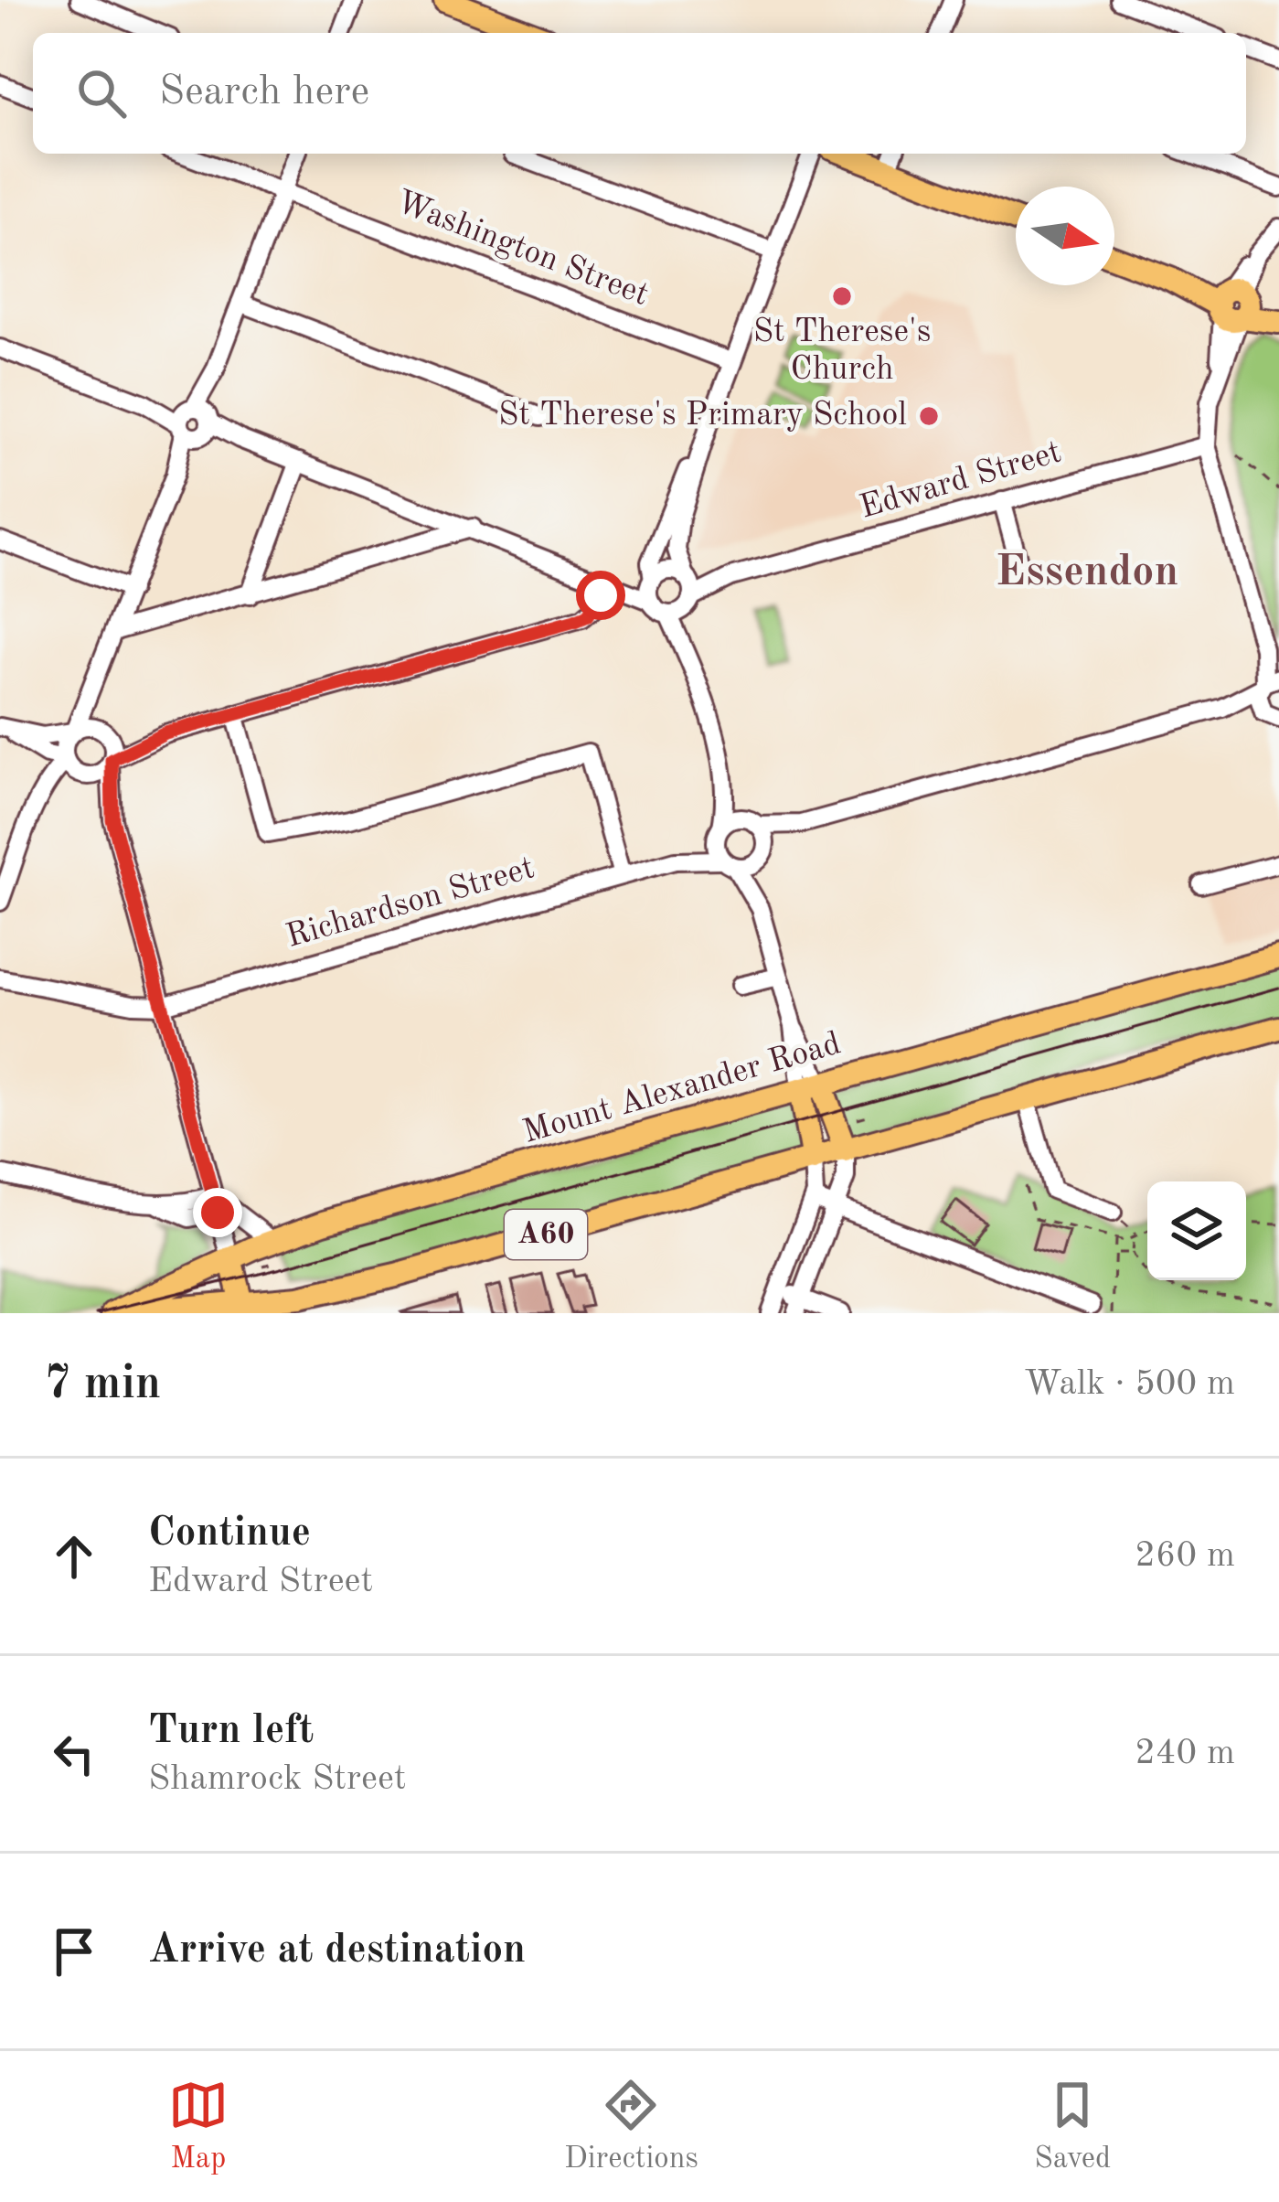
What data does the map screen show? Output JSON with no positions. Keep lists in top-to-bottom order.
{
  "streets": {
    "main road": ["Mount Alexander Road", "A60"],
    "street": ["Washington Street", "Edward Street", "Richardson Street"]
  },
  "districts": ["Essendon"],
  "places": ["St Therese's Church", "St Therese's Primary School"],
  "north": "right",
  "page": {
    "search": "Search here",
    "heading": ["7 min", "Walk · 500 m"],
    "list": [
      ["Continue", "Edward Street", "260 m"],
      ["Turn left", "Shamrock Street", "240 m"],
      "Arrive at destination"
    ],
    "nav": ["Map", "Directions", "Saved"]
  }
}
